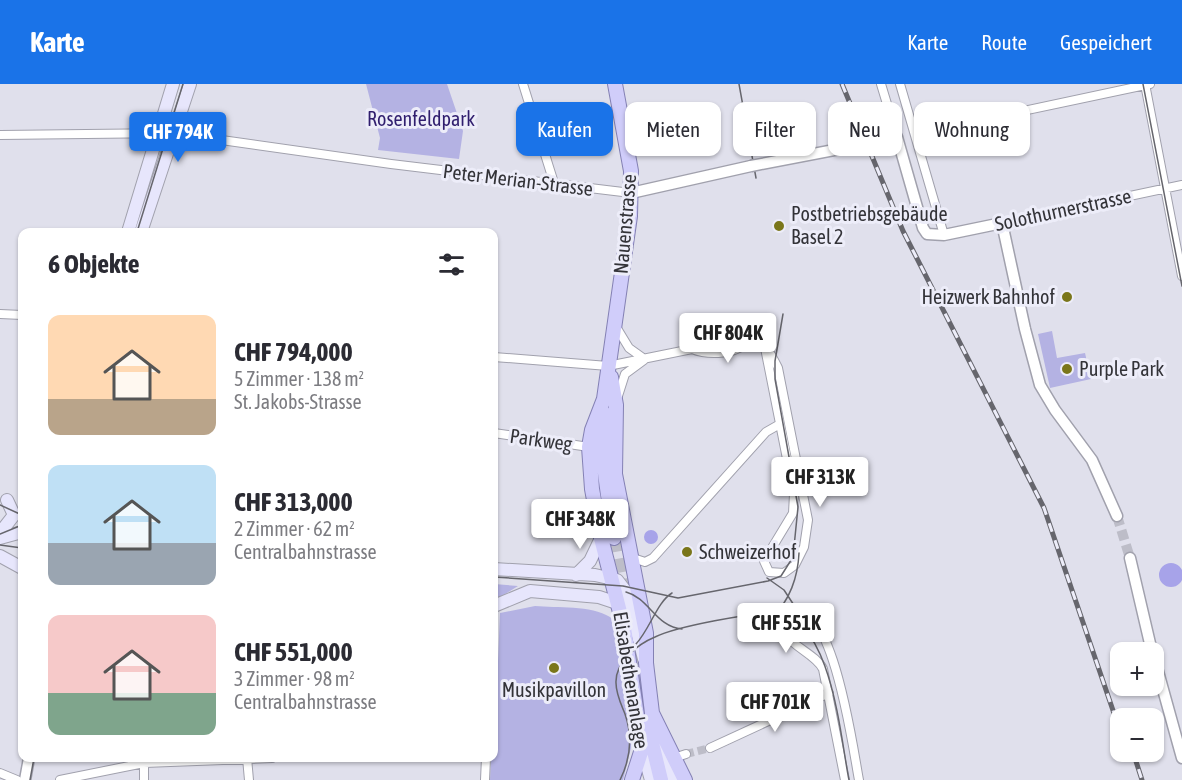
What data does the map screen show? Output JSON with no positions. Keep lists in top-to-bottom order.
{
  "streets": {
    "main road": ["Nauenstrasse", "Elisabethenanlage"],
    "street": ["Peter Merian-Strasse", "Solothurnerstrasse", "Parkweg"]
  },
  "crossings": [
    ["Peter Merian-Strasse", "Nauenstrasse"],
    ["Nauenstrasse", "Elisabethenanlage"]
  ],
  "parks": ["Rosenfeldpark"],
  "places": [
    "Postbetriebsgebäude Basel 2",
    "Heizwerk Bahnhof",
    "Purple Park",
    "Schweizerhof",
    "Musikpavillon"
  ],
  "page": {
    "header": "Karte",
    "nav": ["Karte", "Route", "Gespeichert"],
    "chip": [
      "Kaufen",
      "Mieten",
      "Filter",
      "Neu",
      "Wohnung"
    ],
    "price": [
      "CHF 794K",
      "CHF 804K",
      "CHF 313K",
      "CHF 348K",
      "CHF 551K",
      "CHF 701K"
    ],
    "heading": "6 Objekte",
    "list": [
      {
        "name": "CHF 794,000",
        "note": "5 Zimmer · 138 m² · St. Jakobs-Strasse"
      },
      {
        "name": "CHF 313,000",
        "note": "2 Zimmer · 62 m² · Centralbahnstrasse"
      },
      {
        "name": "CHF 551,000",
        "note": "3 Zimmer · 98 m² · Centralbahnstrasse"
      }
    ],
    "map_buttons": ["+", "−"]
  }
}
